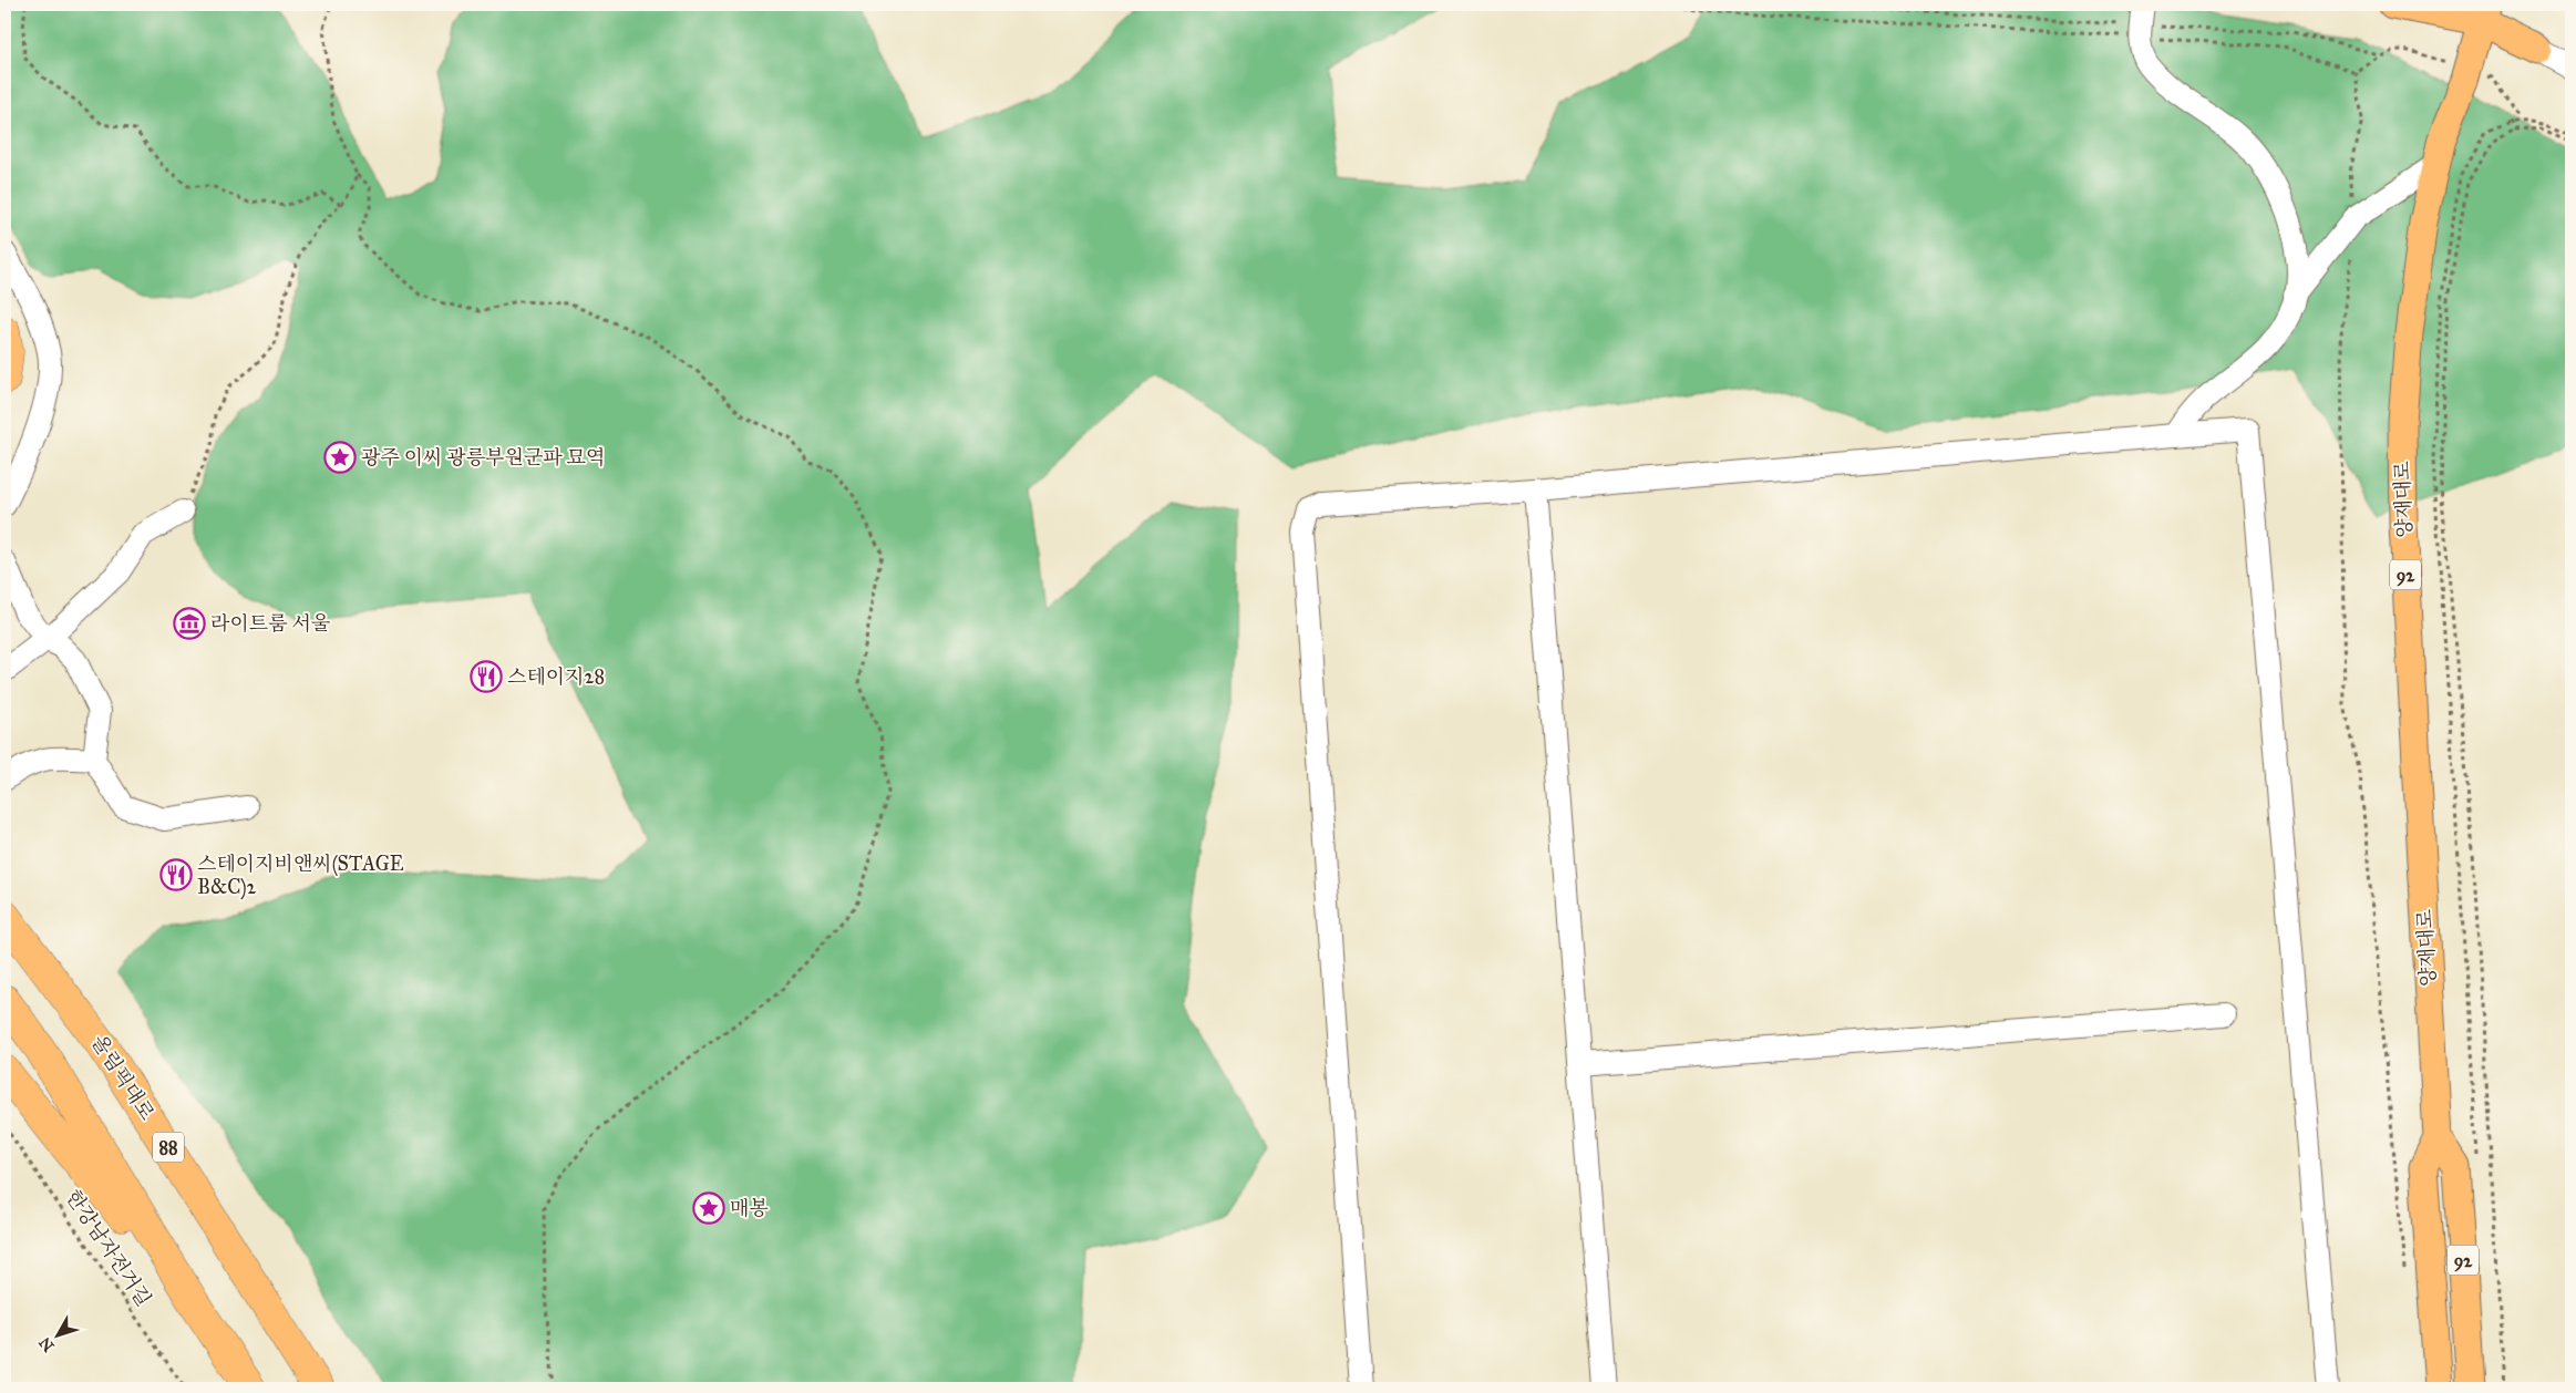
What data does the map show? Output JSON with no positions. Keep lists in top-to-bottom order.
{
  "streets": {
    "highway": ["올림픽대로", "88"],
    "main road": ["양재대로", "92"],
    "path": ["한강남자전거길"]
  },
  "places": {
    "place": ["광주 이씨 광릉부원군파 묘역", "매봉"],
    "museum": ["라이트룸 서울"],
    "restaurant": ["스테이지28", "스테이지비앤씨(STAGE B&C)2"]
  },
  "north": "bottom left"
}
